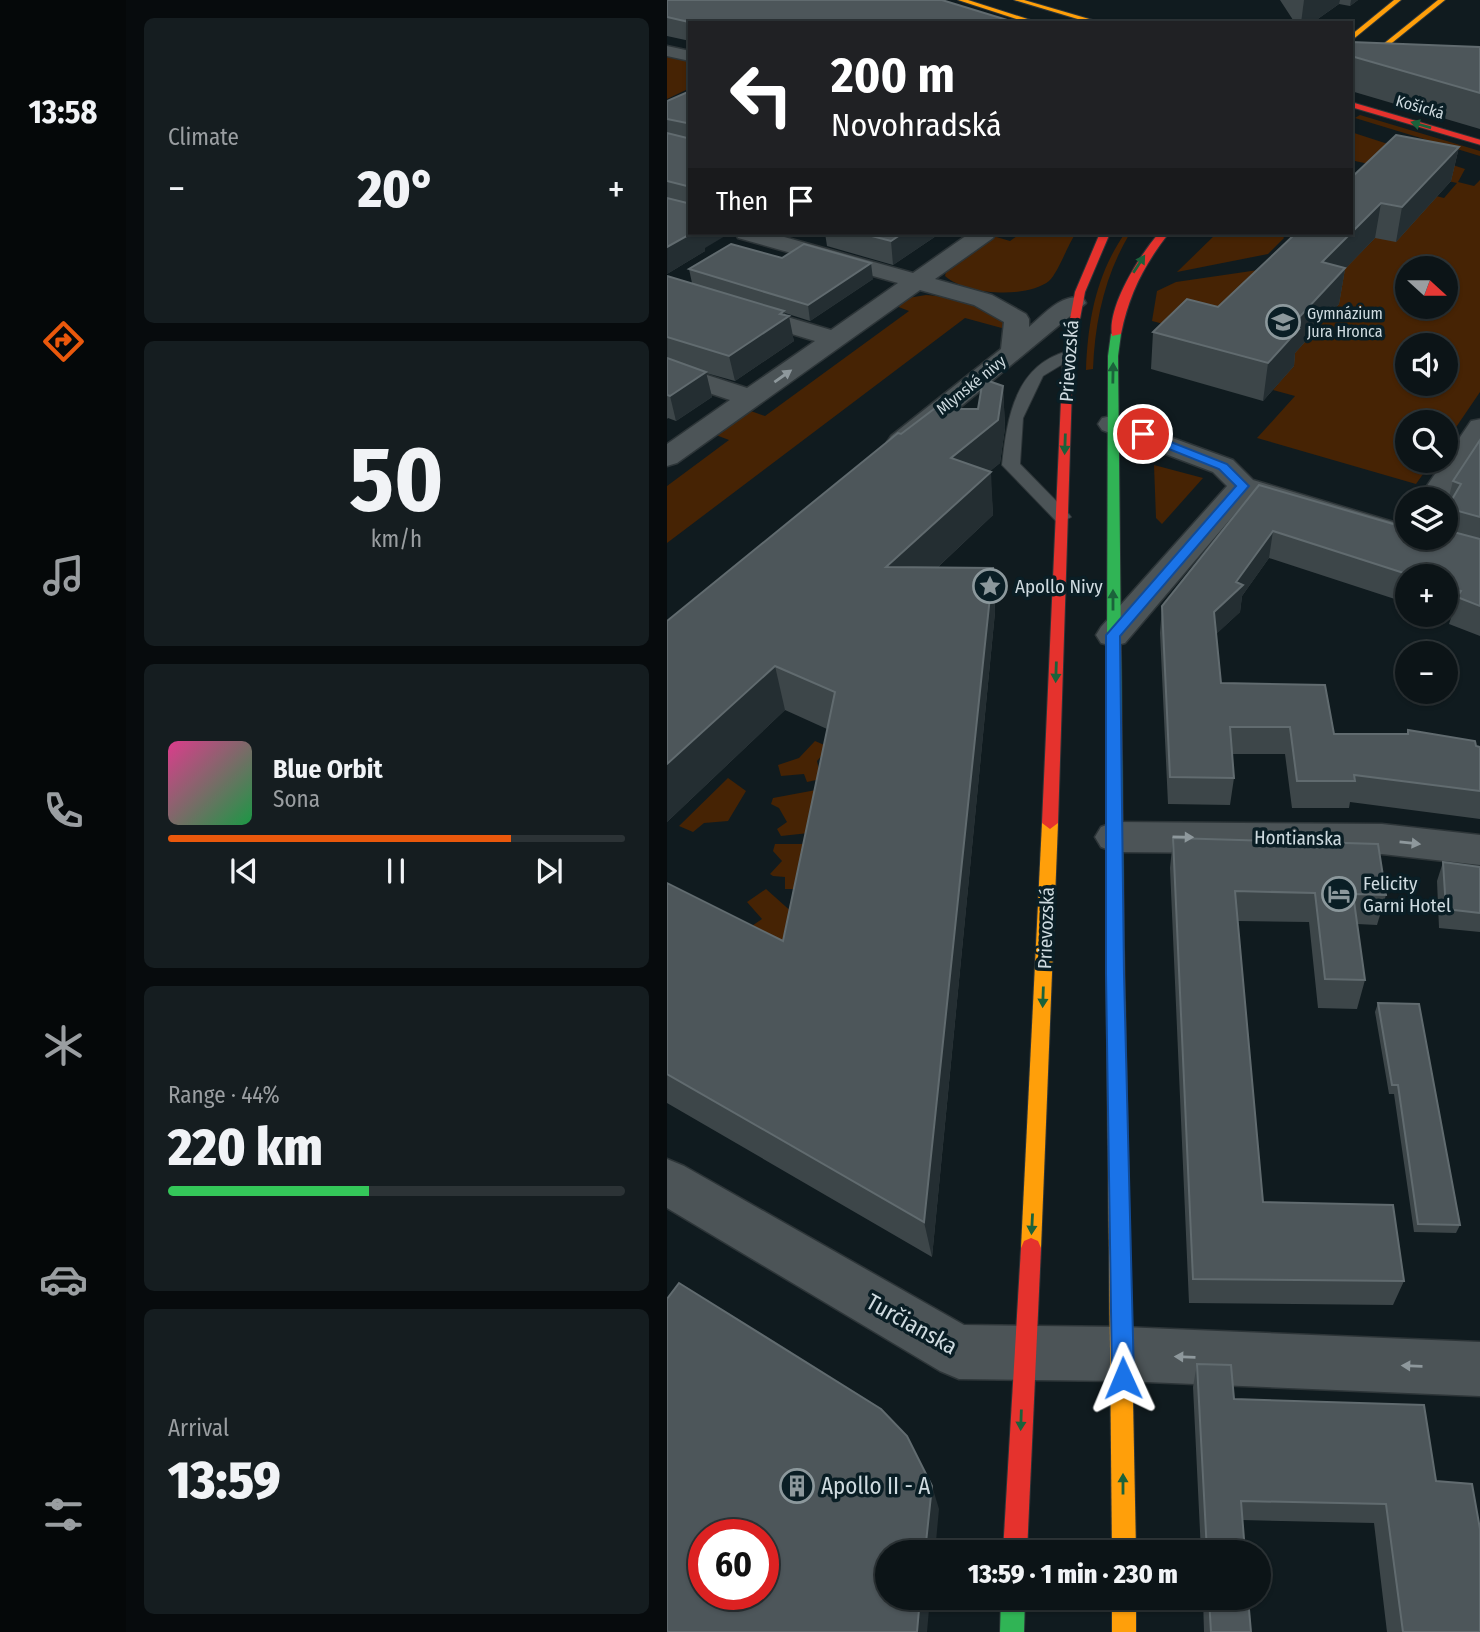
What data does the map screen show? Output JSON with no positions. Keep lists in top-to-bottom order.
{
  "streets": {
    "main road": ["Košická", "Prievozská", "Mlynské nivy"],
    "street": ["Hontianska", "Turčianska"]
  },
  "crossings": [
    ["Prievozská", "Mlynské nivy"],
    ["Prievozská", "Turčianska"]
  ],
  "one_way": ["Košická", "Turčianska"],
  "places": {
    "school or university": ["Gymnázium Jura Hronca"],
    "place": ["Apollo Nivy"],
    "hotel": ["Felicity Garni Hotel"],
    "building": ["Apollo II - A"]
  },
  "north": "right",
  "page": {
    "tabs": "13:58",
    "tile": [
      "Climate",
      ["50", "km/h"],
      ["Range · 44%", "220 km"],
      ["Arrival", "13:59"]
    ],
    "turn": ["200 m", "Novohradská"],
    "heat": ["−", "20°", "+"],
    "then": "Then",
    "map_buttons": ["+", "−"],
    "song": ["Blue Orbit", "Sona"],
    "limit": "60",
    "trip": "13:59 · 1 min · 230 m"
  }
}
